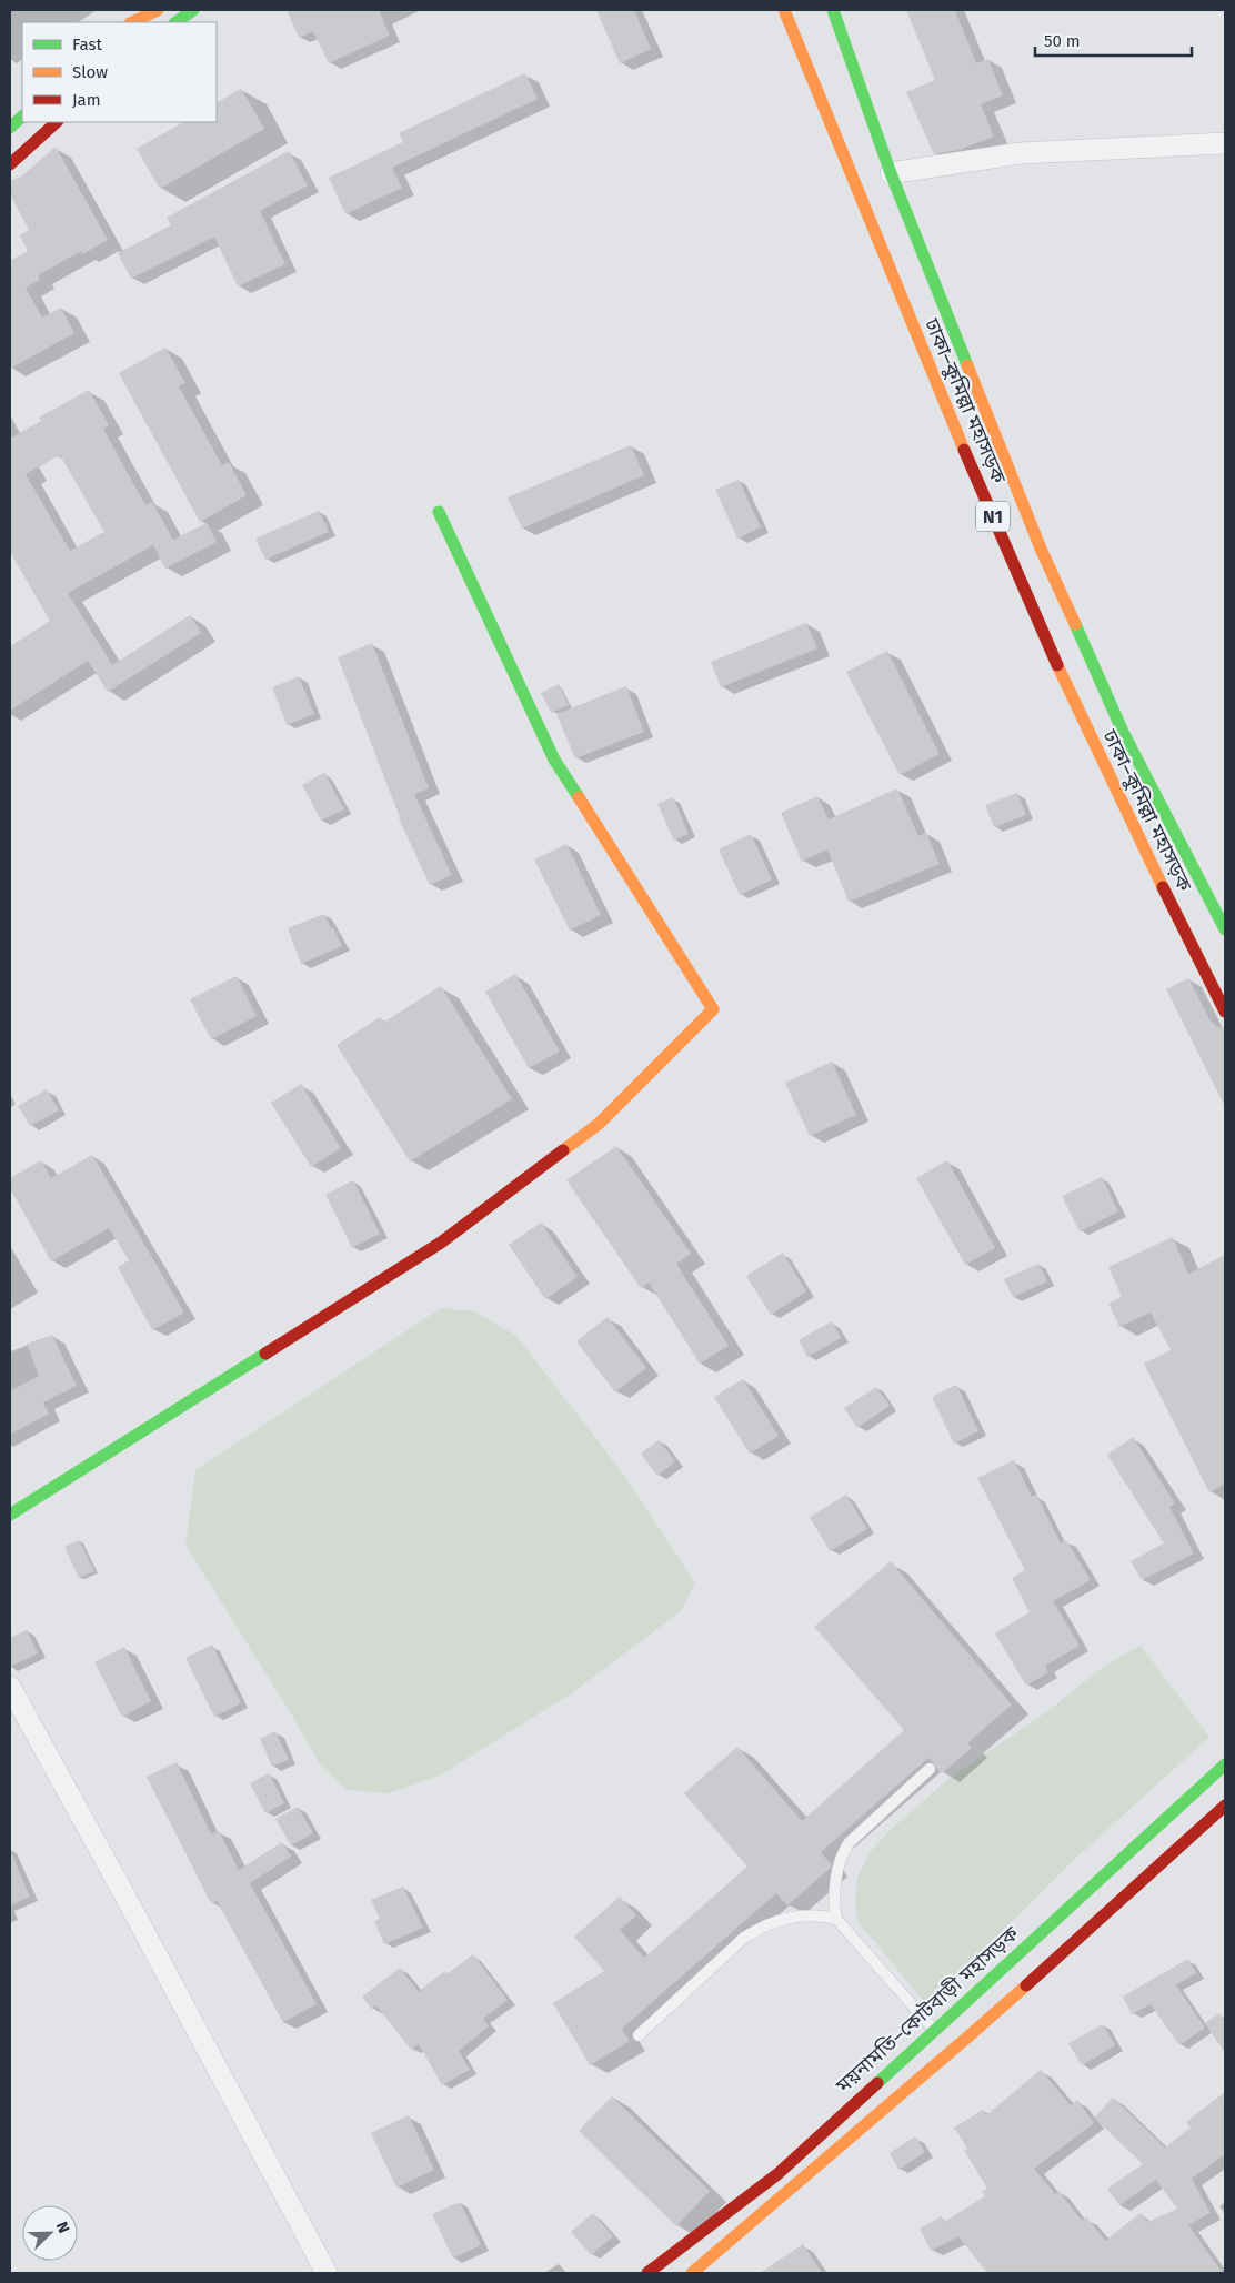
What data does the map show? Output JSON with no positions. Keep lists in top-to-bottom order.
{
  "streets": {
    "main road": ["ঢাকা–কুমিল্লা মহাসড়ক", "N1", "ময়নামতি–কোটবাড়ী মহাসড়ক"]
  },
  "legend": ["Fast", "Slow", "Jam"],
  "scale_bar": "50 m",
  "north": "top right"
}
